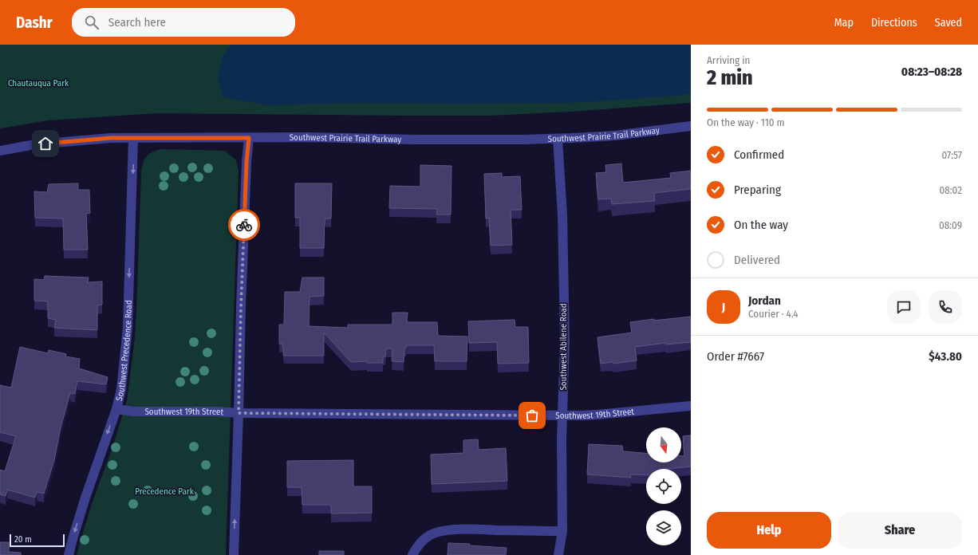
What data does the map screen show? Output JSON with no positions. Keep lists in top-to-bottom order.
{
  "streets": {
    "street": [
      "Southwest Prairie Trail Parkway",
      "Southwest Abilene Road",
      "Southwest Precedence Road",
      "Southwest 19th Street"
    ]
  },
  "crossings": [
    ["Southwest Prairie Trail Parkway", "Southwest Abilene Road"],
    ["Southwest Prairie Trail Parkway", "Southwest Precedence Road"],
    ["Southwest Abilene Road", "Southwest 19th Street"],
    ["Southwest Precedence Road", "Southwest 19th Street"]
  ],
  "one_way": ["Southwest Precedence Road"],
  "parks": ["Chautauqua Park", "Precedence Park"],
  "scale_bar": "20 m",
  "north": "bottom",
  "page": {
    "header": "Dashr",
    "search": "Search here",
    "nav": ["Map", "Directions", "Saved"],
    "heading": ["2 min", "Arriving in", "08:23–08:28"],
    "panel": [
      "Jordan",
      "Courier · 4.4",
      "Order #7667",
      "$43.80"
    ],
    "bar": "On the way · 110 m",
    "list": [
      ["Confirmed", "07:57"],
      ["Preparing", "08:02"],
      ["On the way", "08:09"],
      "Delivered"
    ],
    "round": "J",
    "buttons": ["Help", "Share"],
    "scale": "20 m"
  }
}
